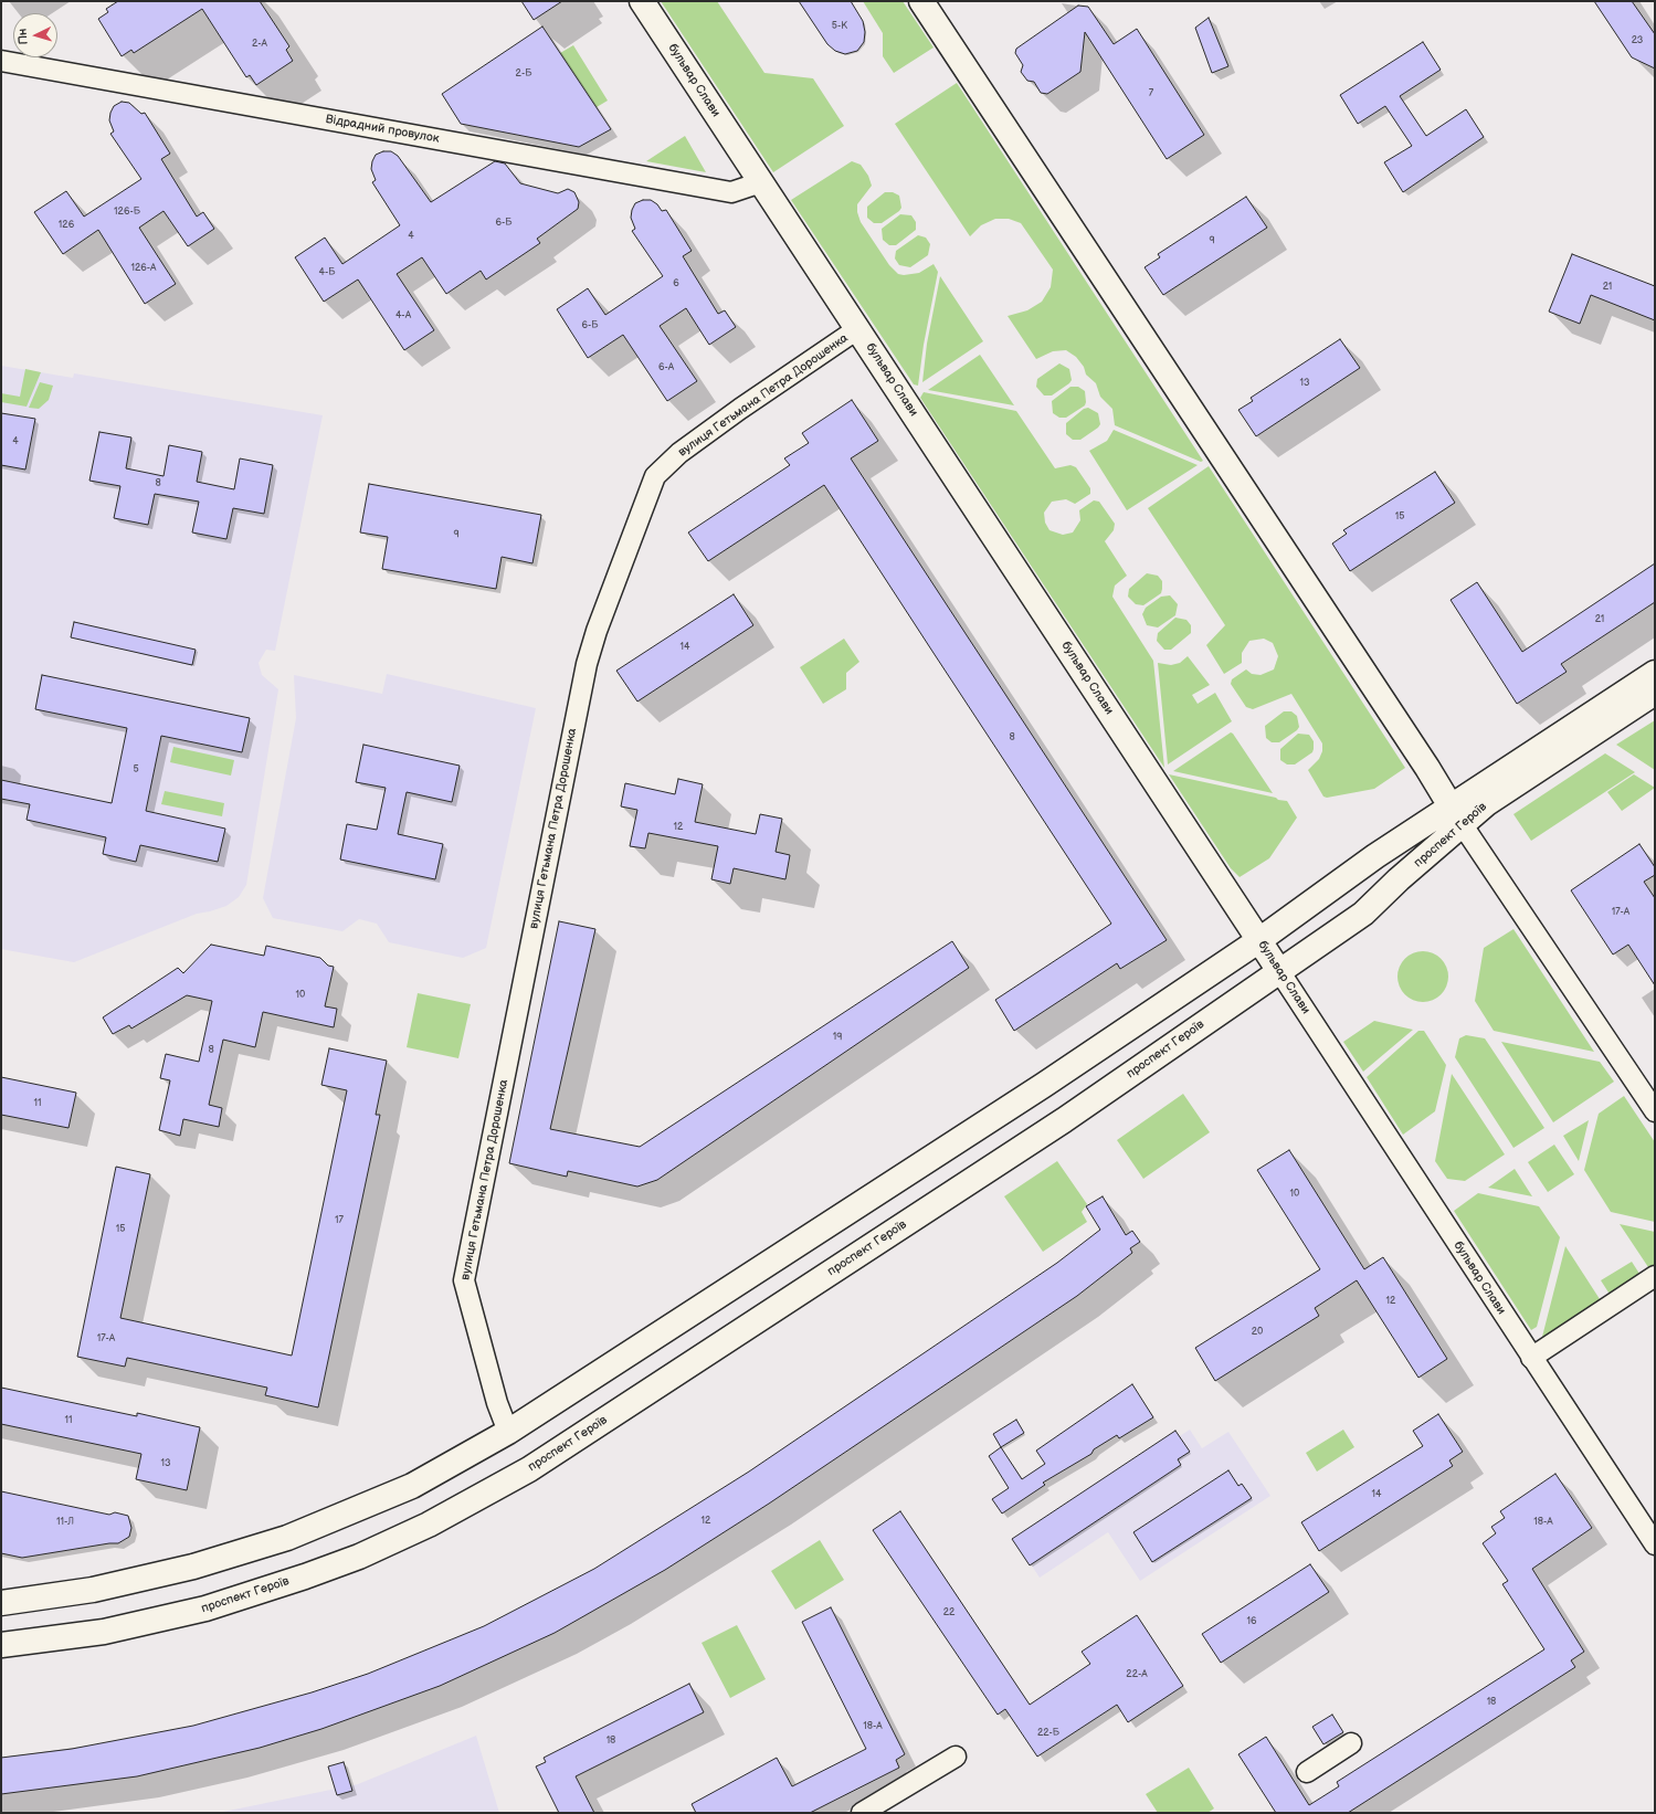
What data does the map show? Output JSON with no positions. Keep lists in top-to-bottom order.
{
  "streets": {
    "main road": ["бульвар Слави", "проспект Героїв"],
    "street": ["Відрадний провулок", "вулиця Гетьмана Петра Дорошенка"]
  },
  "crossings": [
    ["бульвар Слави", "Відрадний провулок"],
    ["бульвар Слави", "вулиця Гетьмана Петра Дорошенка"],
    ["бульвар Слави", "проспект Героїв"],
    ["вулиця Гетьмана Петра Дорошенка", "проспект Героїв"]
  ],
  "house_numbers": [
    "5-К",
    "23",
    "2-А",
    "2-Б",
    "7",
    "126-Б",
    "6-Б",
    "126",
    "4",
    "9",
    "126-А",
    "4-Б",
    "6",
    "21",
    "4-А",
    "6-Б",
    "6-А",
    "13",
    "4",
    "8",
    "15",
    "9",
    "21",
    "14",
    "8",
    "5",
    "12",
    "17-А",
    "10",
    "19",
    "8",
    "11",
    "10",
    "17",
    "15",
    "12",
    "20",
    "17-А",
    "11",
    "13",
    "14",
    "12",
    "11-Л",
    "18-А",
    "22",
    "16",
    "22-А",
    "18",
    "18-А",
    "22-Б",
    "18"
  ],
  "north": "left"
}
